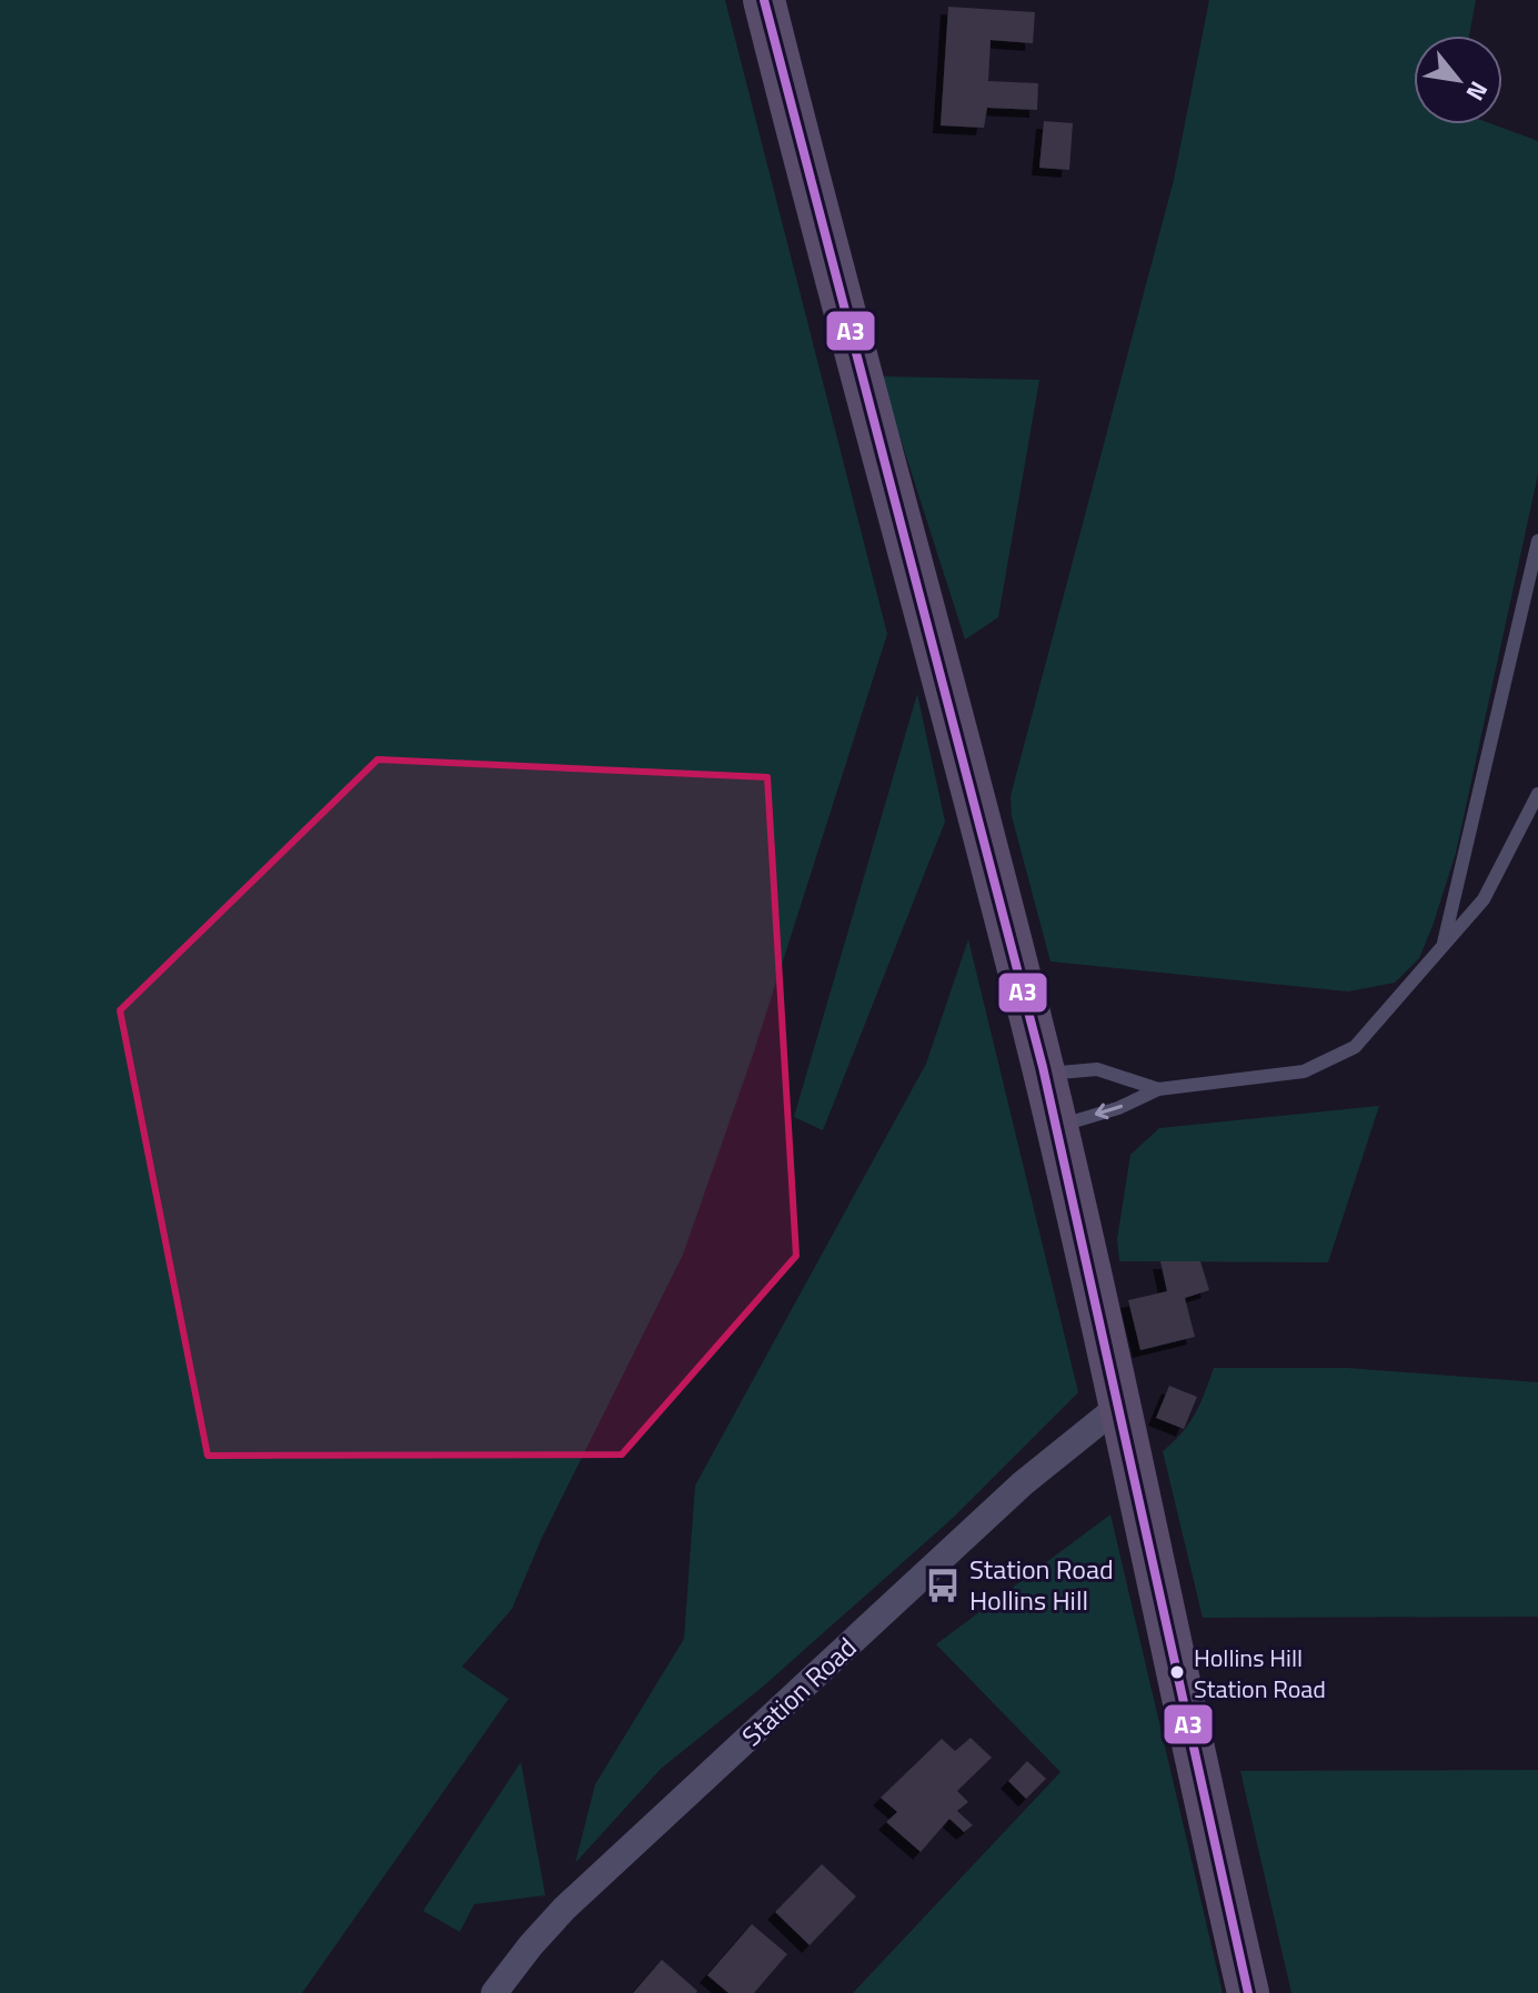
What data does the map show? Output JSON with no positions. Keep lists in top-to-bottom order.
{
  "streets": {
    "street": ["Station Road"]
  },
  "places": {
    "bus stop": ["Station Road Hollins Hill"],
    "other": ["Hollins Hill Station Road"]
  },
  "lines": ["transit line A3"],
  "north": "bottom right"
}
